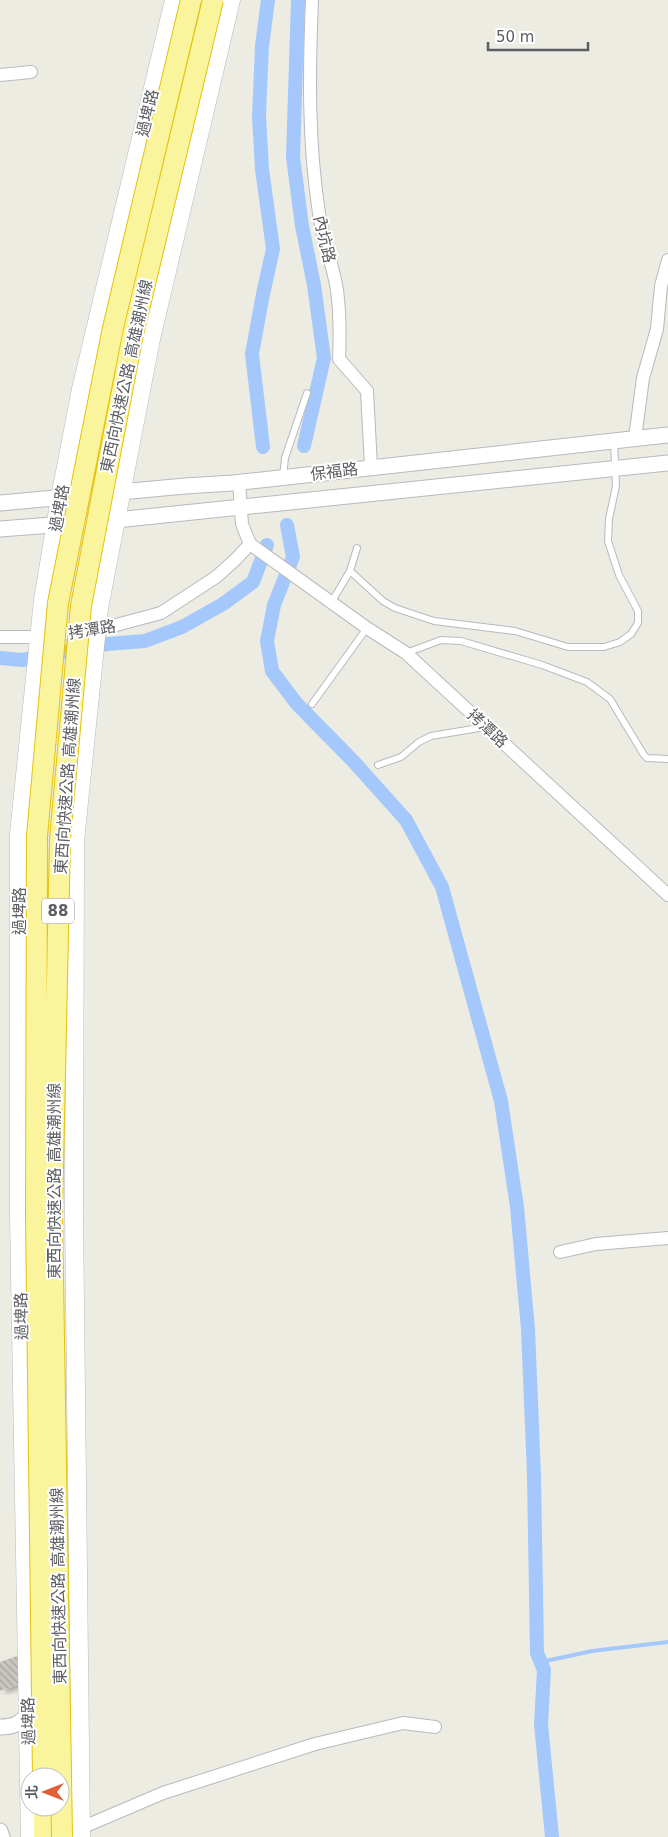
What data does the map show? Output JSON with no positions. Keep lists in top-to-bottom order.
{
  "streets": {
    "highway": ["東西向快速公路 高雄潮州線", "88"],
    "main road": ["過埤路"],
    "street": ["內坑路", "保福路", "拷潭路"]
  },
  "crossings": [
    ["過埤路", "保福路"],
    ["過埤路", "拷潭路"],
    ["內坑路", "保福路"]
  ],
  "scale_bar": "50 m",
  "north": "left"
}
